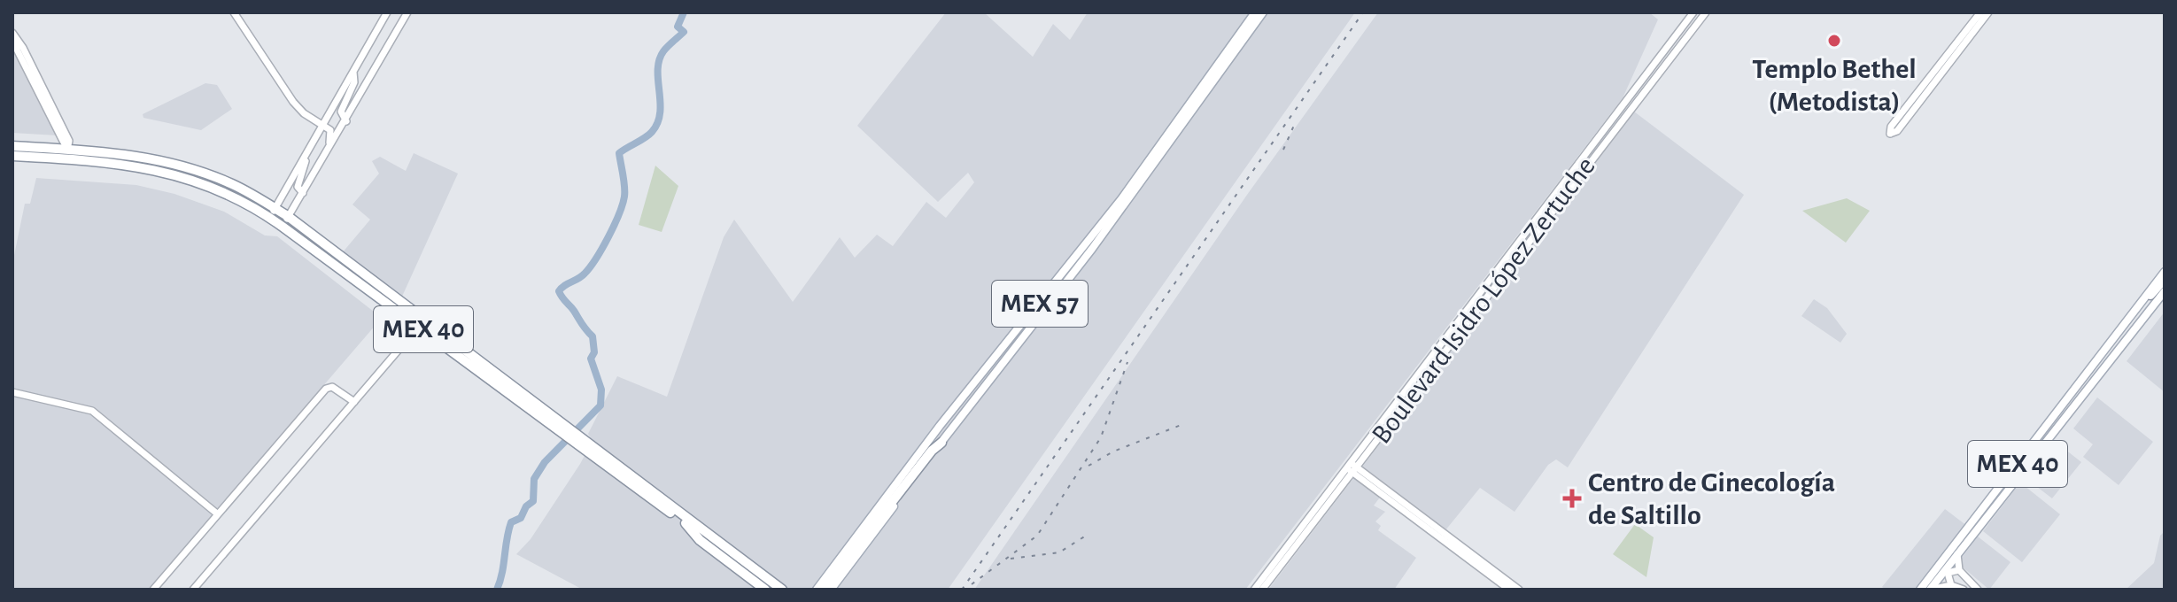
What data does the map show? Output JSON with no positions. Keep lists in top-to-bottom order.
{
  "streets": {
    "highway": ["MEX 40"],
    "main road": ["MEX 57"],
    "street": ["Boulevard Isidro López Zertuche"]
  },
  "places": {
    "other": ["Templo Bethel (Metodista)"],
    "health": ["Centro de Ginecología de Saltillo"]
  }
}
